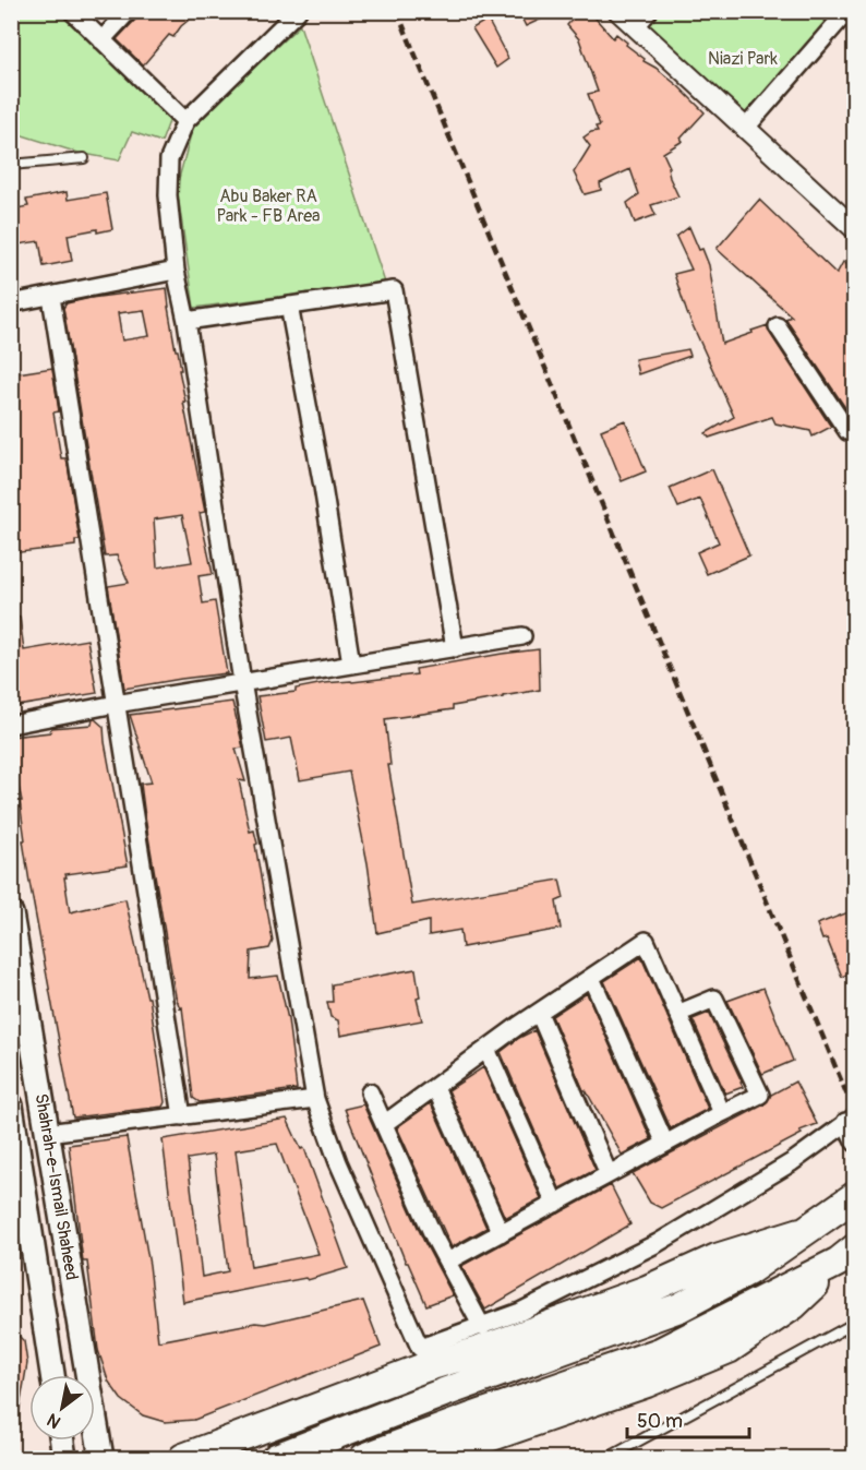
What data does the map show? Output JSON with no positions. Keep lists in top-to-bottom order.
{
  "streets": {
    "main road": ["Shahrah-e-Ismail Shaheed"]
  },
  "parks": ["Niazi Park", "Abu Baker RA Park - FB Area"],
  "scale_bar": "50 m",
  "north": "bottom left"
}
